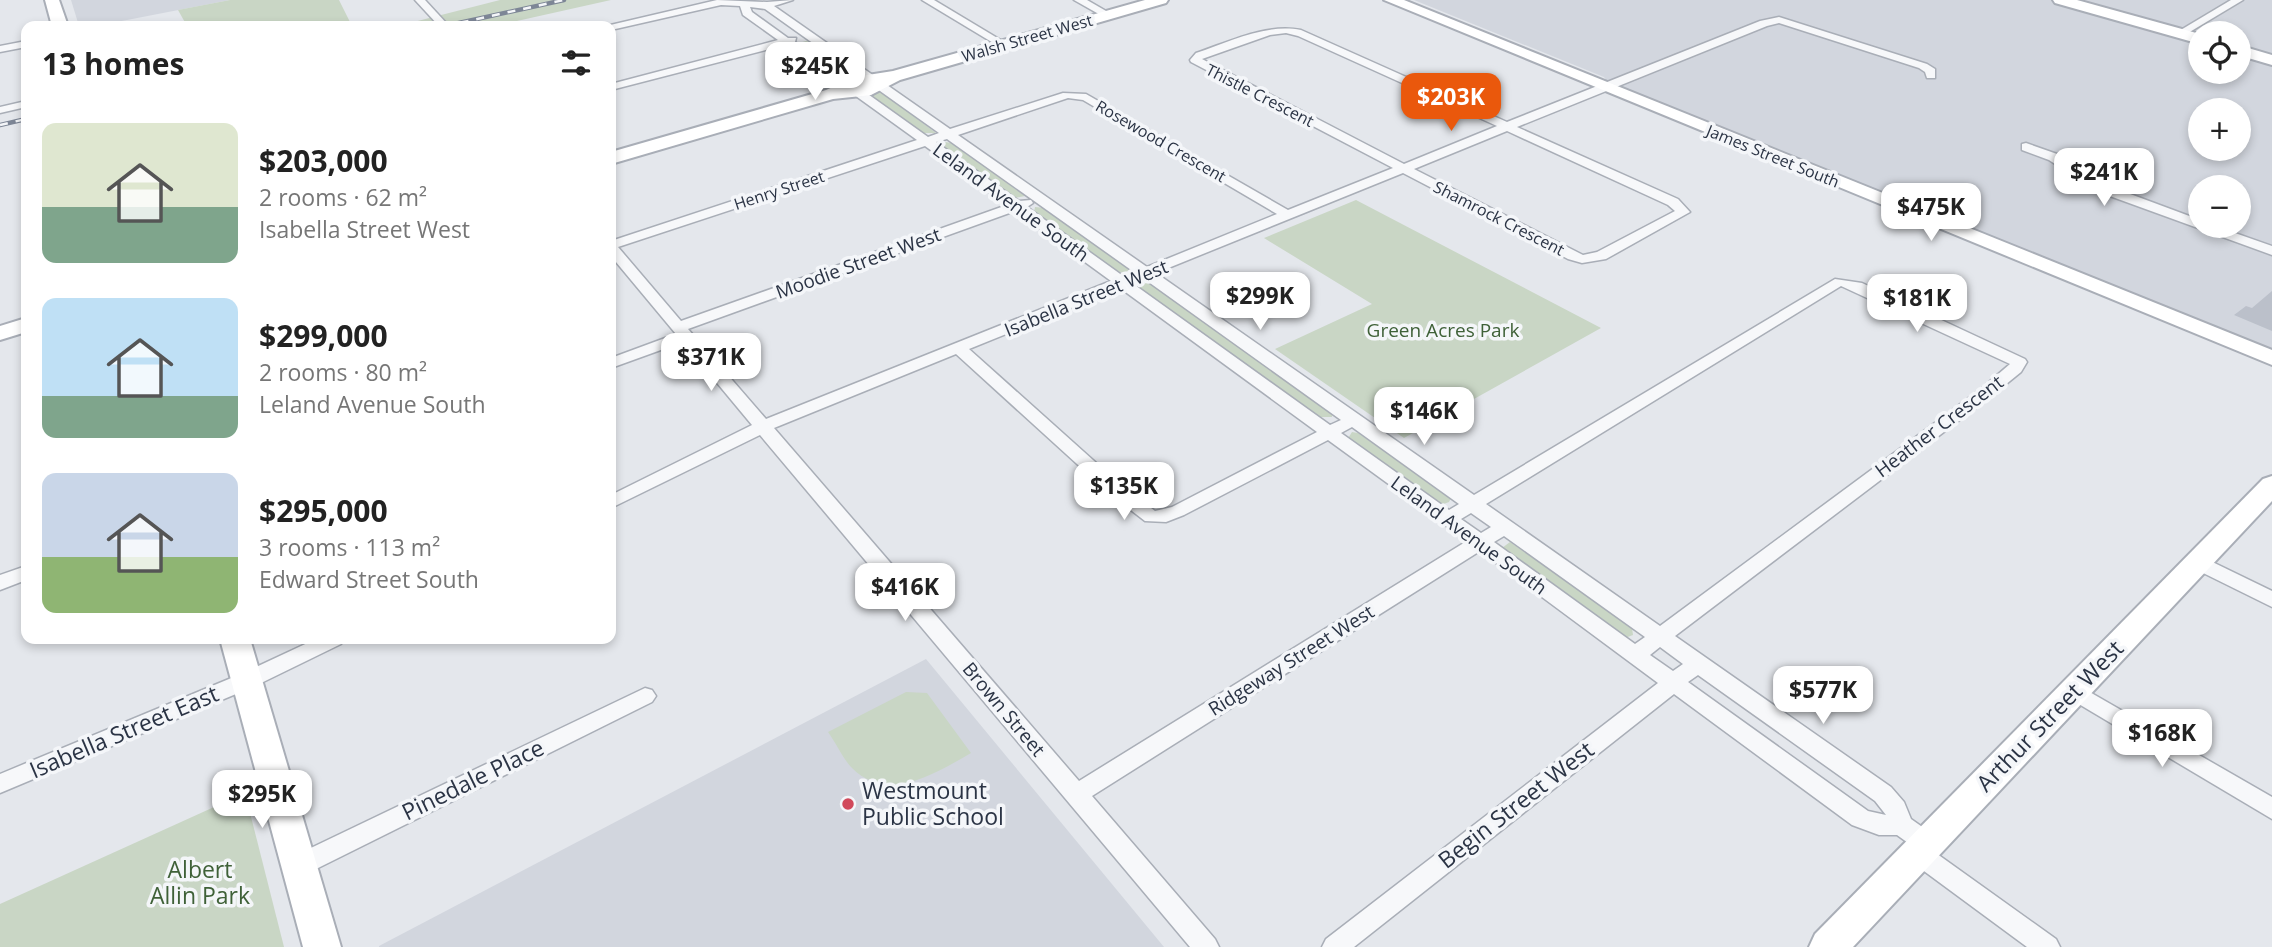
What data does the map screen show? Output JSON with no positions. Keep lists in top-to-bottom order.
{
  "streets": {
    "street": [
      "Walsh Street West",
      "Thistle Crescent",
      "Rosewood Crescent",
      "James Street South",
      "Henry Street",
      "Leland Avenue South",
      "Shamrock Crescent",
      "Moodie Street West",
      "Isabella Street West",
      "Heather Crescent",
      "Ridgeway Street West",
      "Brown Street",
      "Arthur Street West",
      "Isabella Street East",
      "Pinedale Place",
      "Begin Street West"
    ]
  },
  "crossings": [
    ["Walsh Street West", "Leland Avenue South"],
    ["Thistle Crescent", "Shamrock Crescent"],
    ["Thistle Crescent", "Isabella Street West"],
    ["Rosewood Crescent", "Henry Street"],
    ["Rosewood Crescent", "Leland Avenue South"],
    ["Rosewood Crescent", "Isabella Street West"],
    ["James Street South", "Isabella Street West"],
    ["Henry Street", "Leland Avenue South"],
    ["Leland Avenue South", "Moodie Street West"],
    ["Leland Avenue South", "Isabella Street West"],
    ["Leland Avenue South", "Heather Crescent"],
    ["Leland Avenue South", "Ridgeway Street West"],
    ["Leland Avenue South", "Arthur Street West"],
    ["Leland Avenue South", "Begin Street West"],
    ["Shamrock Crescent", "Isabella Street West"],
    ["Moodie Street West", "Brown Street"],
    ["Isabella Street West", "Brown Street"],
    ["Ridgeway Street West", "Brown Street"]
  ],
  "parks": ["Green Acres Park", "Albert Allin Park"],
  "places": ["Westmount Public School"],
  "page": {
    "map_buttons": ["+", "−"],
    "heading": "13 homes",
    "price": [
      "$245K",
      "$203K",
      "$241K",
      "$475K",
      "$299K",
      "$181K",
      "$371K",
      "$146K",
      "$135K",
      "$416K",
      "$577K",
      "$168K",
      "$295K"
    ],
    "list": [
      {
        "name": "$203,000",
        "note": "2 rooms · 62 m² · Isabella Street West"
      },
      {
        "name": "$299,000",
        "note": "2 rooms · 80 m² · Leland Avenue South"
      },
      {
        "name": "$295,000",
        "note": "3 rooms · 113 m² · Edward Street South"
      }
    ]
  }
}
